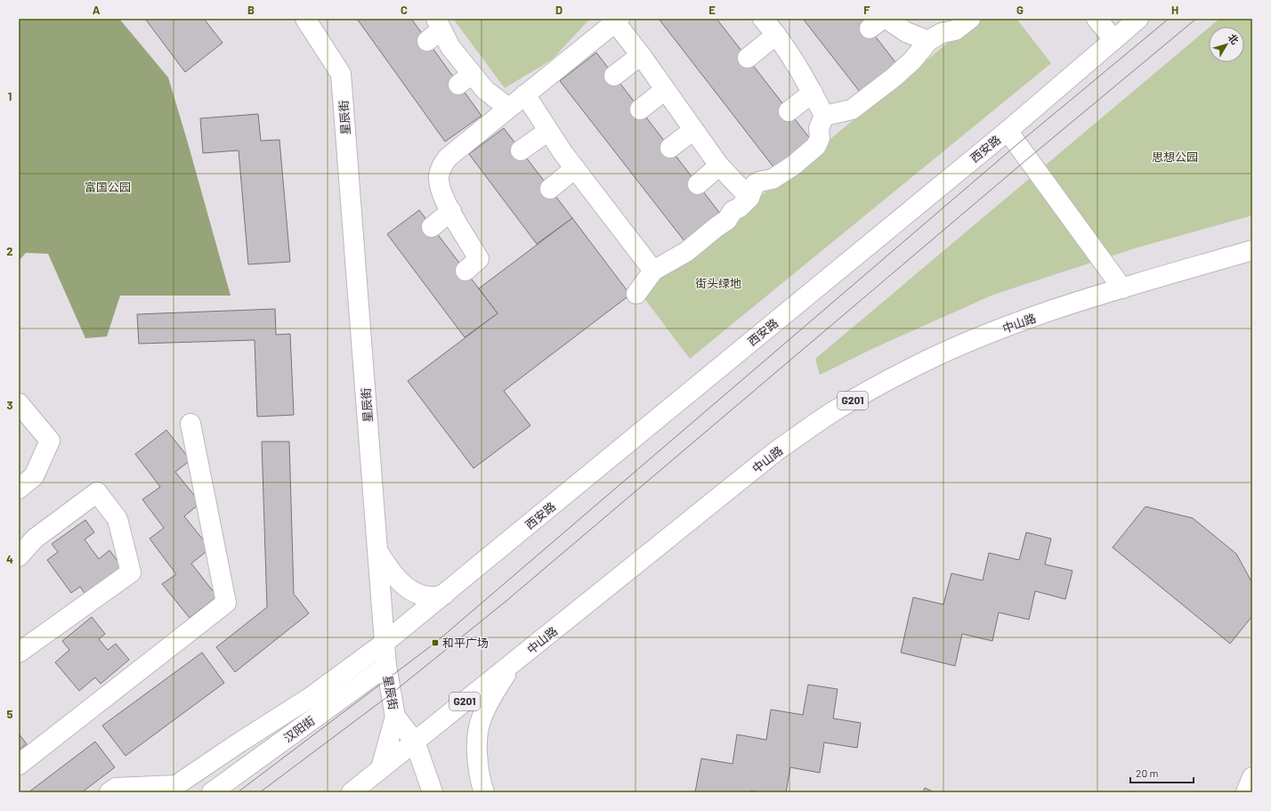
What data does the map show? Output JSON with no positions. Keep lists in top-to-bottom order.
{
  "streets": {
    "main road": [
      "星辰街",
      "西安路",
      "中山路",
      "G201",
      "汉阳街"
    ]
  },
  "crossings": [
    ["星辰街", "西安路"],
    ["星辰街", "中山路"],
    ["星辰街", "汉阳街"]
  ],
  "parks": ["思想公园", "富国公园", "街头绿地"],
  "places": {
    "transit": ["和平广场"]
  },
  "scale_bar": "20 m",
  "north": "top right",
  "grid": {
    "columns": [
      "A",
      "B",
      "C",
      "D",
      "E",
      "F",
      "G",
      "H"
    ],
    "rows": [
      "1",
      "2",
      "3",
      "4",
      "5"
    ]
  }
}
